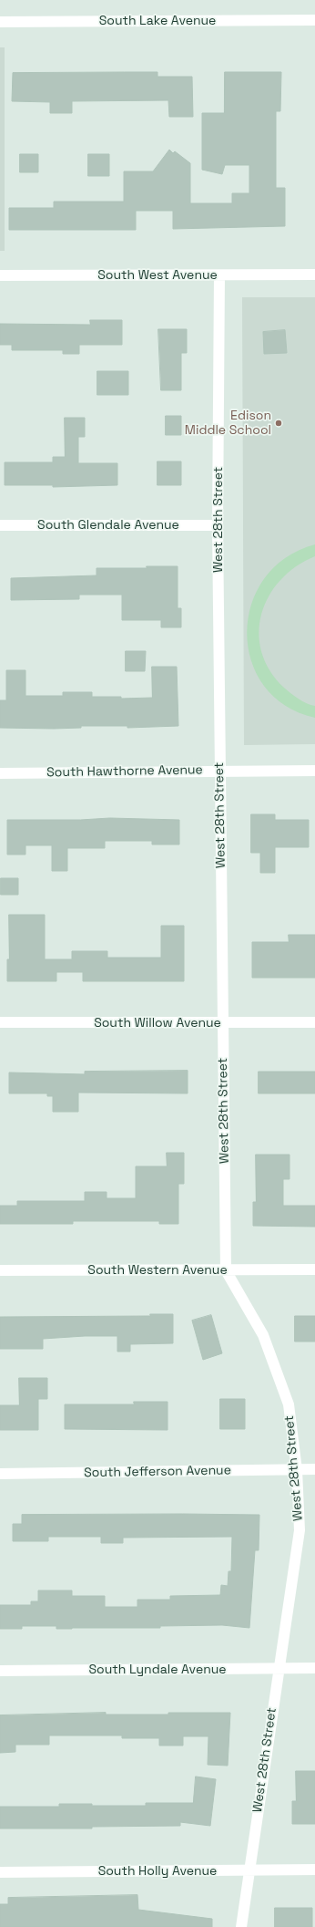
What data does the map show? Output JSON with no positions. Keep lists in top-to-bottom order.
{
  "streets": {
    "street": [
      "South Lake Avenue",
      "South West Avenue",
      "West 28th Street",
      "South Glendale Avenue",
      "South Hawthorne Avenue",
      "South Willow Avenue",
      "South Western Avenue",
      "South Jefferson Avenue",
      "South Lyndale Avenue",
      "South Holly Avenue"
    ]
  },
  "crossings": [
    ["South West Avenue", "West 28th Street"],
    ["West 28th Street", "South Glendale Avenue"],
    ["West 28th Street", "South Hawthorne Avenue"],
    ["West 28th Street", "South Willow Avenue"],
    ["West 28th Street", "South Western Avenue"],
    ["West 28th Street", "South Jefferson Avenue"],
    ["West 28th Street", "South Lyndale Avenue"],
    ["West 28th Street", "South Holly Avenue"]
  ],
  "places": ["Edison Middle School"]
}
